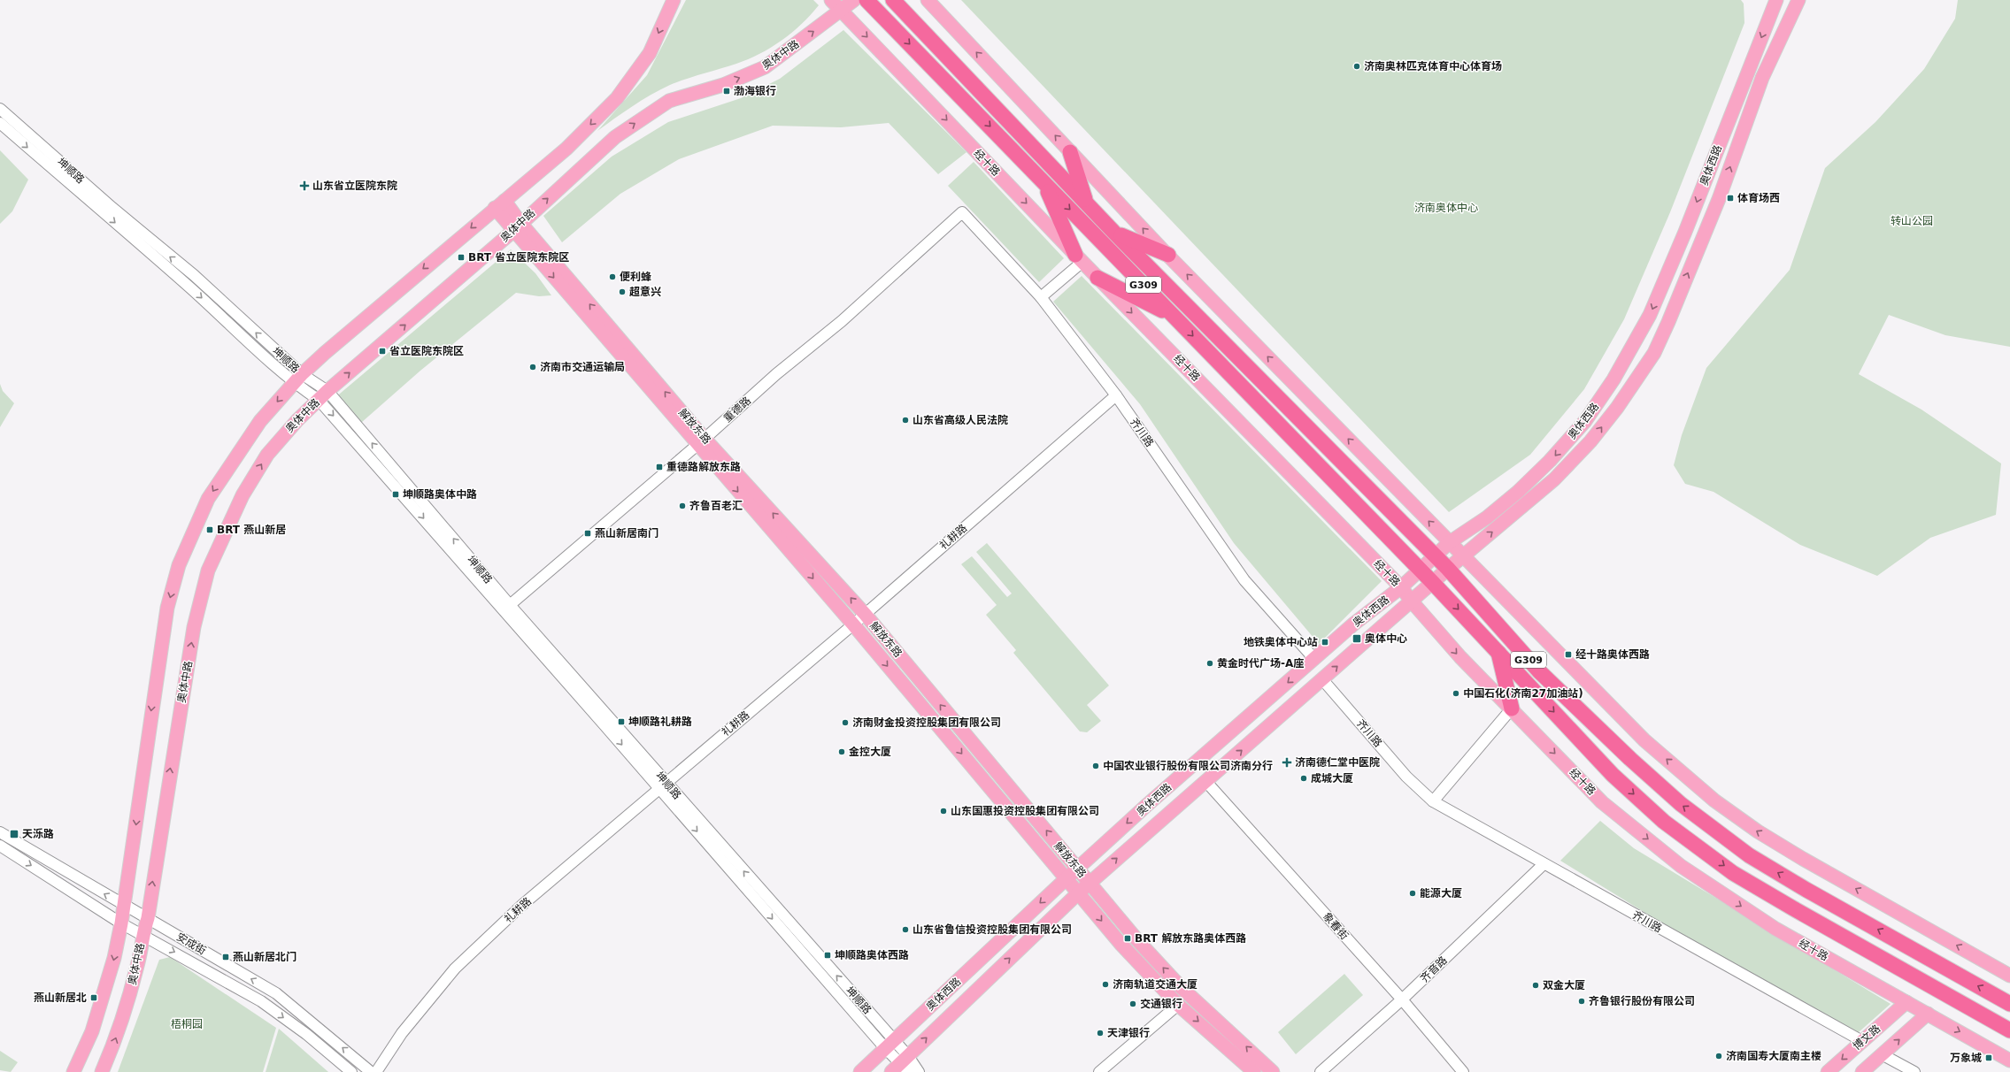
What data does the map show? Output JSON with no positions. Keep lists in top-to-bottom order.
{
  "streets": {
    "highway": ["G309"],
    "main road": [
      "奥体中路",
      "经十路",
      "奥体西路",
      "解放东路",
      "博文路"
    ],
    "street": [
      "坤顺路",
      "重德路",
      "齐川路",
      "礼耕路",
      "象春街",
      "安成街",
      "齐音路"
    ]
  },
  "crossings": [
    ["奥体中路", "经十路"],
    ["奥体中路", "坤顺路"],
    ["奥体中路", "解放东路"],
    ["奥体中路", "安成街"],
    ["经十路", "奥体西路"],
    ["经十路", "博文路"],
    ["奥体西路", "坤顺路"],
    ["奥体西路", "G309"],
    ["奥体西路", "解放东路"],
    ["奥体西路", "齐川路"],
    ["奥体西路", "象春街"],
    ["坤顺路", "重德路"],
    ["坤顺路", "礼耕路"],
    ["重德路", "解放东路"],
    ["重德路", "齐川路"],
    ["解放东路", "礼耕路"],
    ["齐川路", "礼耕路"],
    ["齐川路", "齐音路"],
    ["齐川路", "博文路"],
    ["象春街", "齐音路"]
  ],
  "parks": ["济南奥体中心", "转山公园", "梧桐园"],
  "places": {
    "other": [
      "济南奥林匹克体育中心体育场",
      "便利蜂",
      "超意兴",
      "济南市交通运输局",
      "山东省高级人民法院",
      "齐鲁百老汇",
      "黄金时代广场-A座",
      "中国石化(济南27加油站)",
      "济南财金投资控股集团有限公司",
      "金控大厦",
      "中国农业银行股份有限公司济南分行",
      "成城大厦",
      "山东国惠投资控股集团有限公司",
      "能源大厦",
      "山东省鲁信投资控股集团有限公司",
      "济南轨道交通大厦",
      "双金大厦",
      "齐鲁银行股份有限公司",
      "交通银行",
      "天津银行",
      "济南国寿大厦南主楼"
    ],
    "transit": [
      "渤海银行",
      "体育场西",
      "BRT 省立医院东院区",
      "省立医院东院区",
      "重德路解放东路",
      "坤顺路奥体中路",
      "BRT 燕山新居",
      "燕山新居南门",
      "奥体中心",
      "地铁奥体中心站",
      "经十路奥体西路",
      "坤顺路礼耕路",
      "天泺路",
      "BRT 解放东路奥体西路",
      "坤顺路奥体西路",
      "燕山新居北门",
      "燕山新居北",
      "万象城"
    ],
    "health": ["山东省立医院东院", "济南德仁堂中医院"]
  }
}
